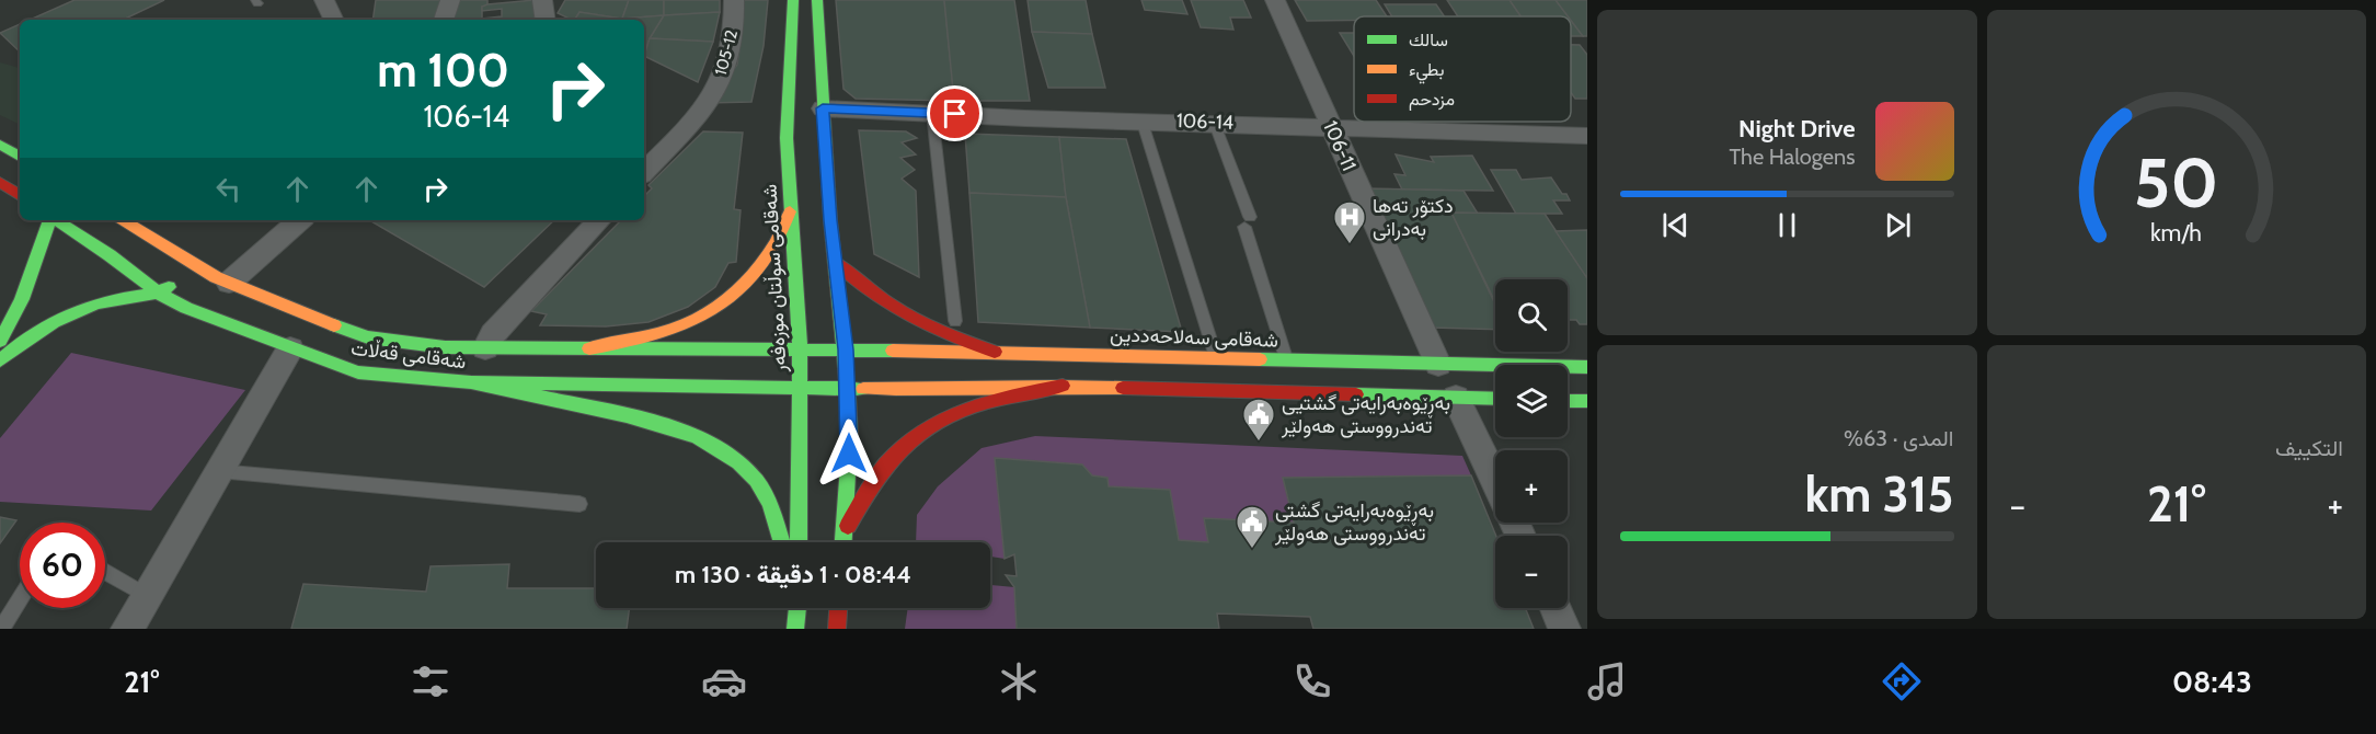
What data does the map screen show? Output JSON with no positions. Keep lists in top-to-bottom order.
{
  "streets": {
    "main road": ["شەقامی سوڵتان موزەفەر", "شەقامی سەلاحەددین", "شەقامی قەڵات"],
    "street": ["105-12", "106-14", "106-11"]
  },
  "crossings": [
    ["106-14", "106-11"],
    ["106-11", "شەقامی سەلاحەددین"],
    ["شەقامی سوڵتان موزەفەر", "شەقامی سەلاحەددین"],
    ["شەقامی سوڵتان موزەفەر", "شەقامی قەڵات"],
    ["شەقامی سەلاحەددین", "شەقامی قەڵات"]
  ],
  "places": {
    "hospital": ["دکتۆر تەها بەدرانی"],
    "public building": ["بەڕێوەبەرایەتی گشتیی تەندرووستی هەولێر", "بەڕێوەبەرایەتی گشتی تەندرووستی هەولێر"]
  },
  "legend": ["سالك", "بطيء", "مزدحم"],
  "page": {
    "turn": ["100 m", "106-14"],
    "song": ["Night Drive", "The Halogens"],
    "map_buttons": ["+", "−"],
    "tile": [
      "التكييف",
      ["المدى · 63%", "315 km"]
    ],
    "heat": ["−", "21°", "+"],
    "limit": "60",
    "trip": "08:44 · 1 دقيقة · 130 m",
    "tabs": ["08:43", "21°"],
    "gauge": ["50", "km/h"]
  }
}
